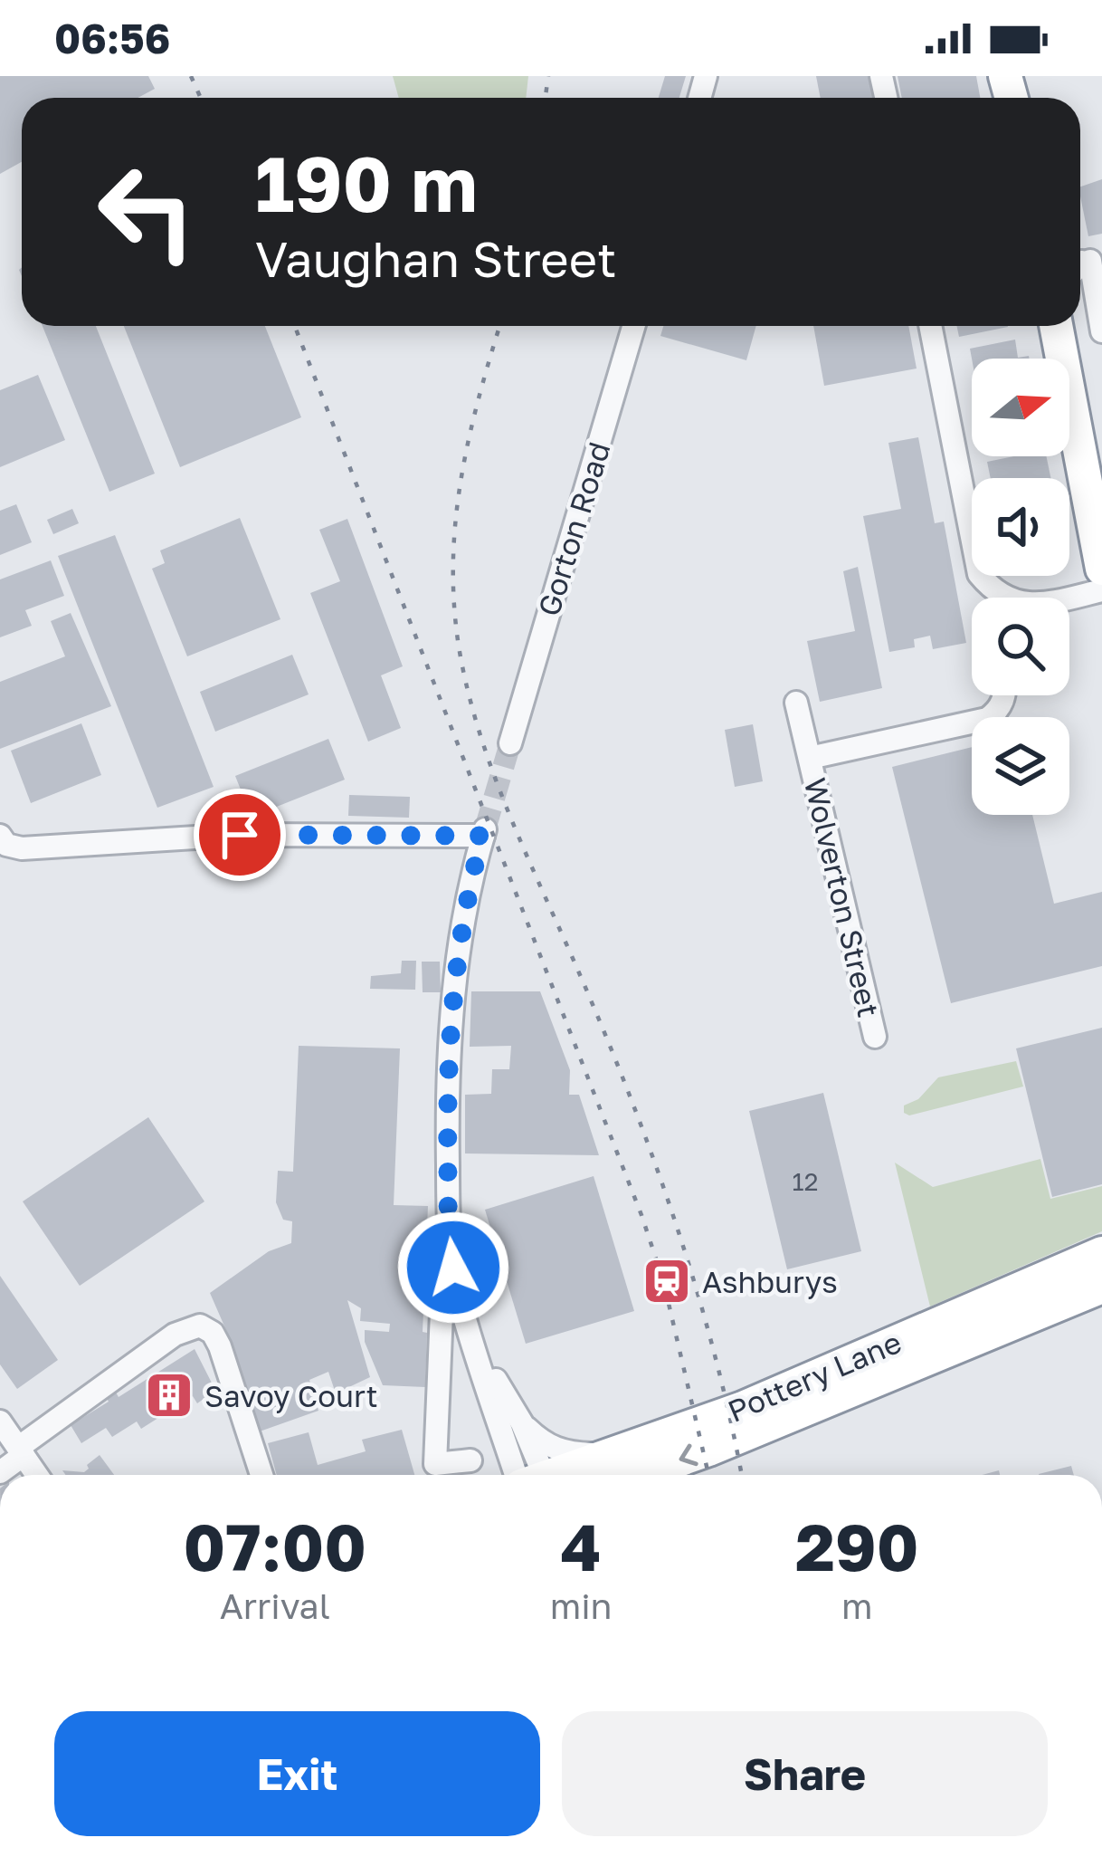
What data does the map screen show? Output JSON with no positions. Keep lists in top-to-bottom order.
{
  "streets": {
    "highway": ["Pottery Lane"],
    "street": ["Gorton Road", "Wolverton Street"]
  },
  "places": {
    "station": ["Ashburys"],
    "building": ["Savoy Court"]
  },
  "house_numbers": ["12"],
  "north": "right",
  "page": {
    "status": "06:56",
    "turn": ["190 m", "Vaughan Street"],
    "eta": [
      "07:00",
      "Arrival",
      "4",
      "min",
      "290",
      "m"
    ],
    "buttons": ["Exit", "Share"]
  }
}
